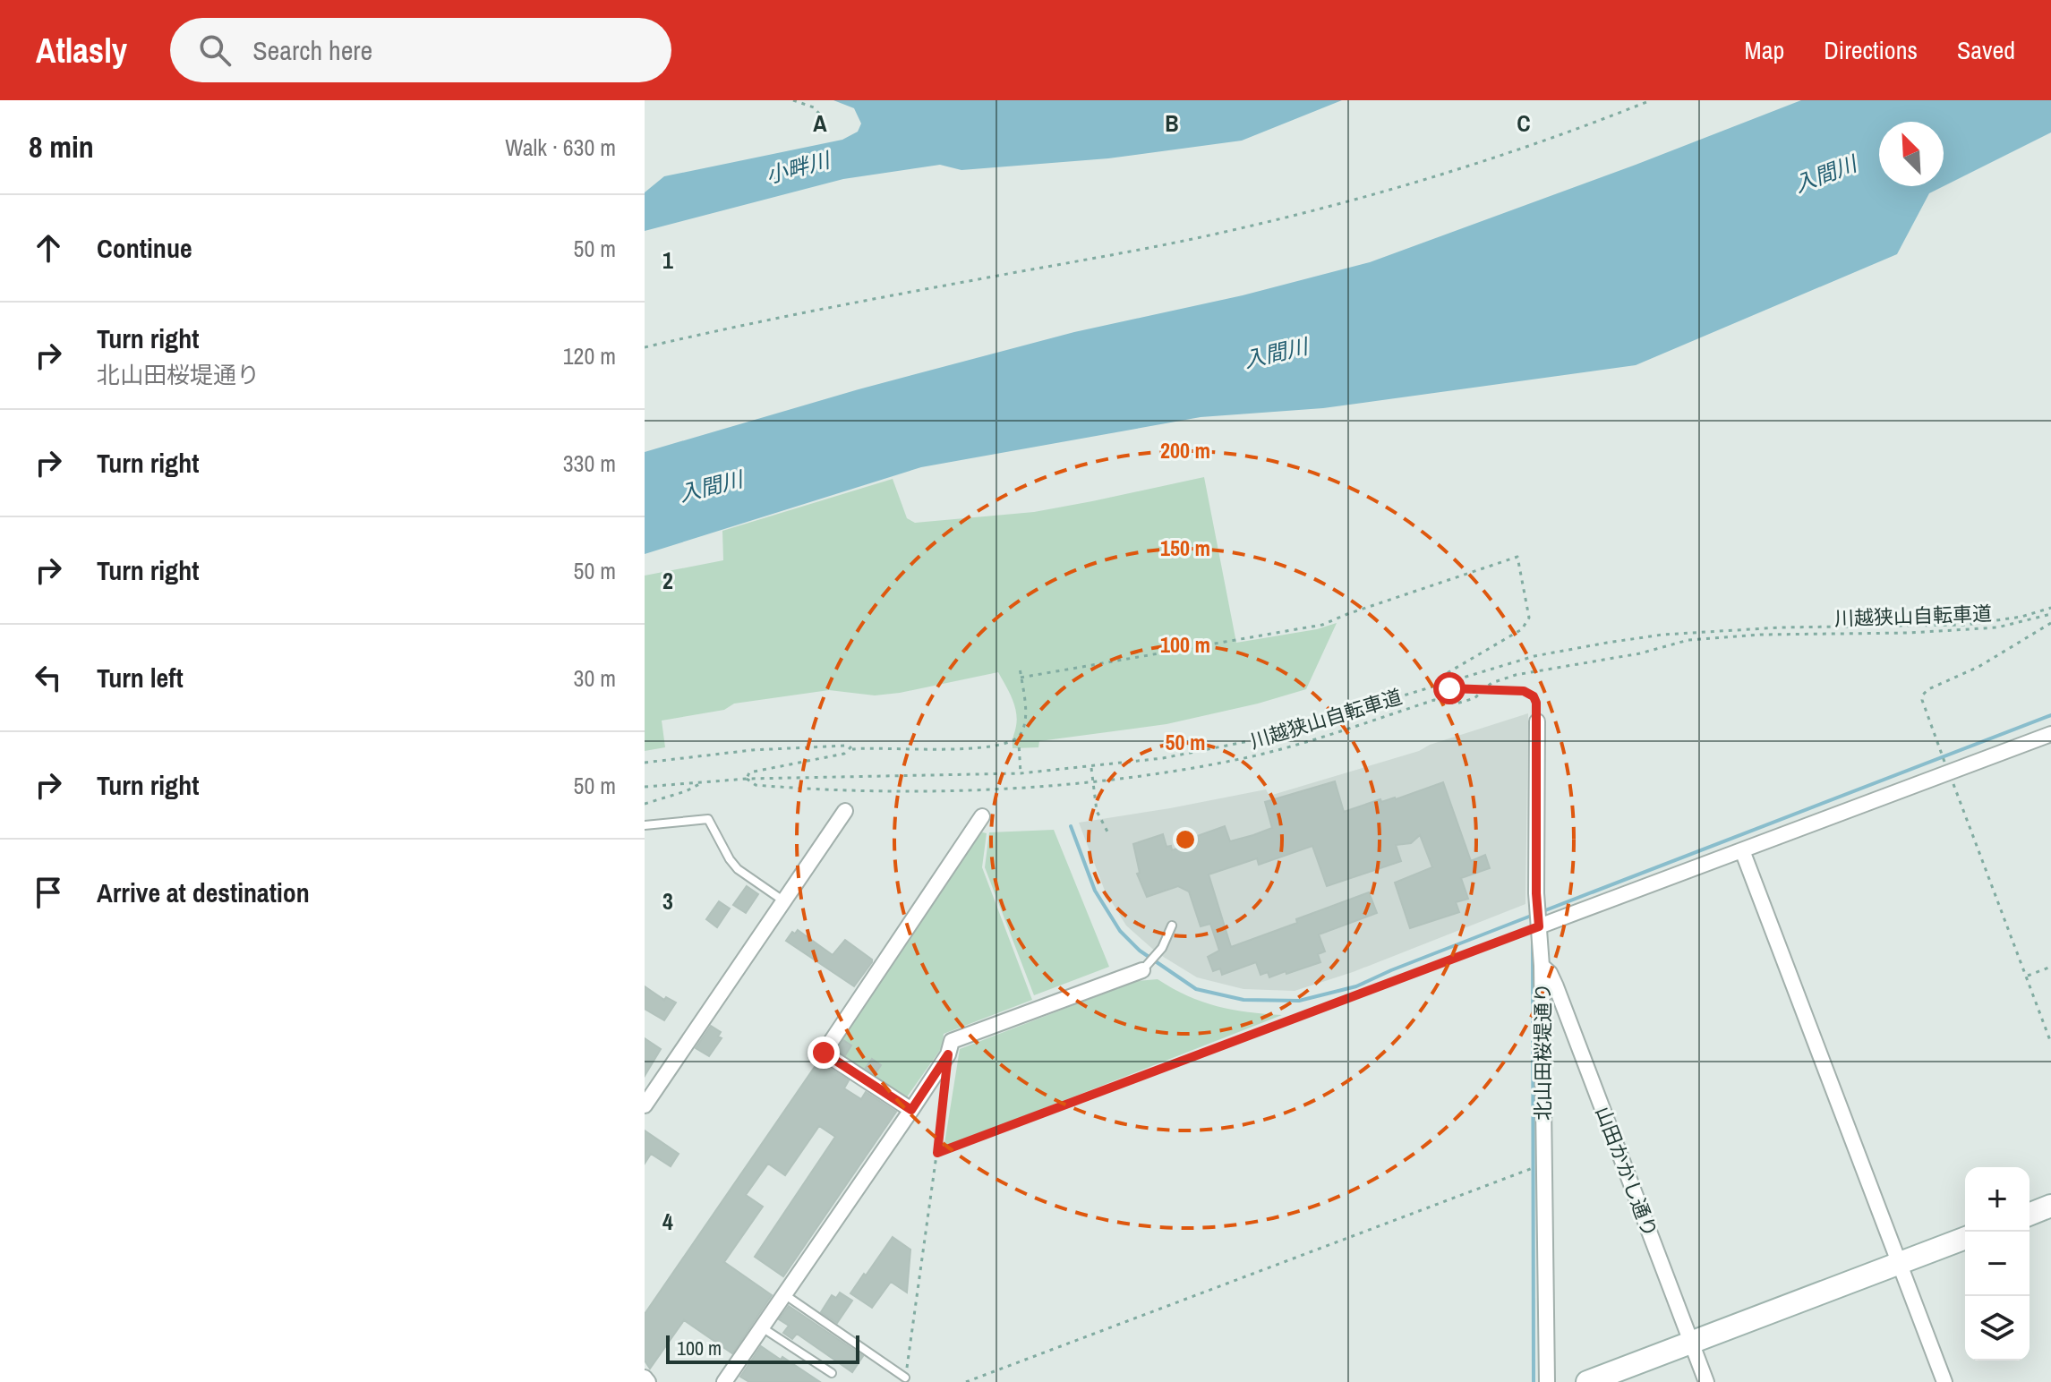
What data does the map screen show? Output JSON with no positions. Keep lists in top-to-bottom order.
{
  "streets": {
    "street": ["北山田桜堤通り", "山田かかし通り"],
    "path": ["川越狭山自転車道"]
  },
  "crossings": [
    ["北山田桜堤通り", "山田かかし通り"]
  ],
  "water": ["小畔川", "入間川"],
  "scale_bar": "100 m",
  "north": "top left",
  "page": {
    "header": "Atlasly",
    "search": "Search here",
    "nav": ["Map", "Directions", "Saved"],
    "heading": ["8 min", "Walk · 630 m"],
    "list": [
      ["Continue", "50 m"],
      ["Turn right", "北山田桜堤通り", "120 m"],
      ["Turn right", "330 m"],
      ["Turn right", "50 m"],
      ["Turn left", "30 m"],
      ["Turn right", "50 m"],
      "Arrive at destination"
    ],
    "map_buttons": ["+", "−"],
    "scale": "100 m"
  },
  "grid": {
    "columns": ["A", "B", "C"],
    "rows": [
      "1",
      "2",
      "3",
      "4"
    ]
  },
  "rings": [
    "200 m",
    "150 m",
    "100 m",
    "50 m"
  ]
}
